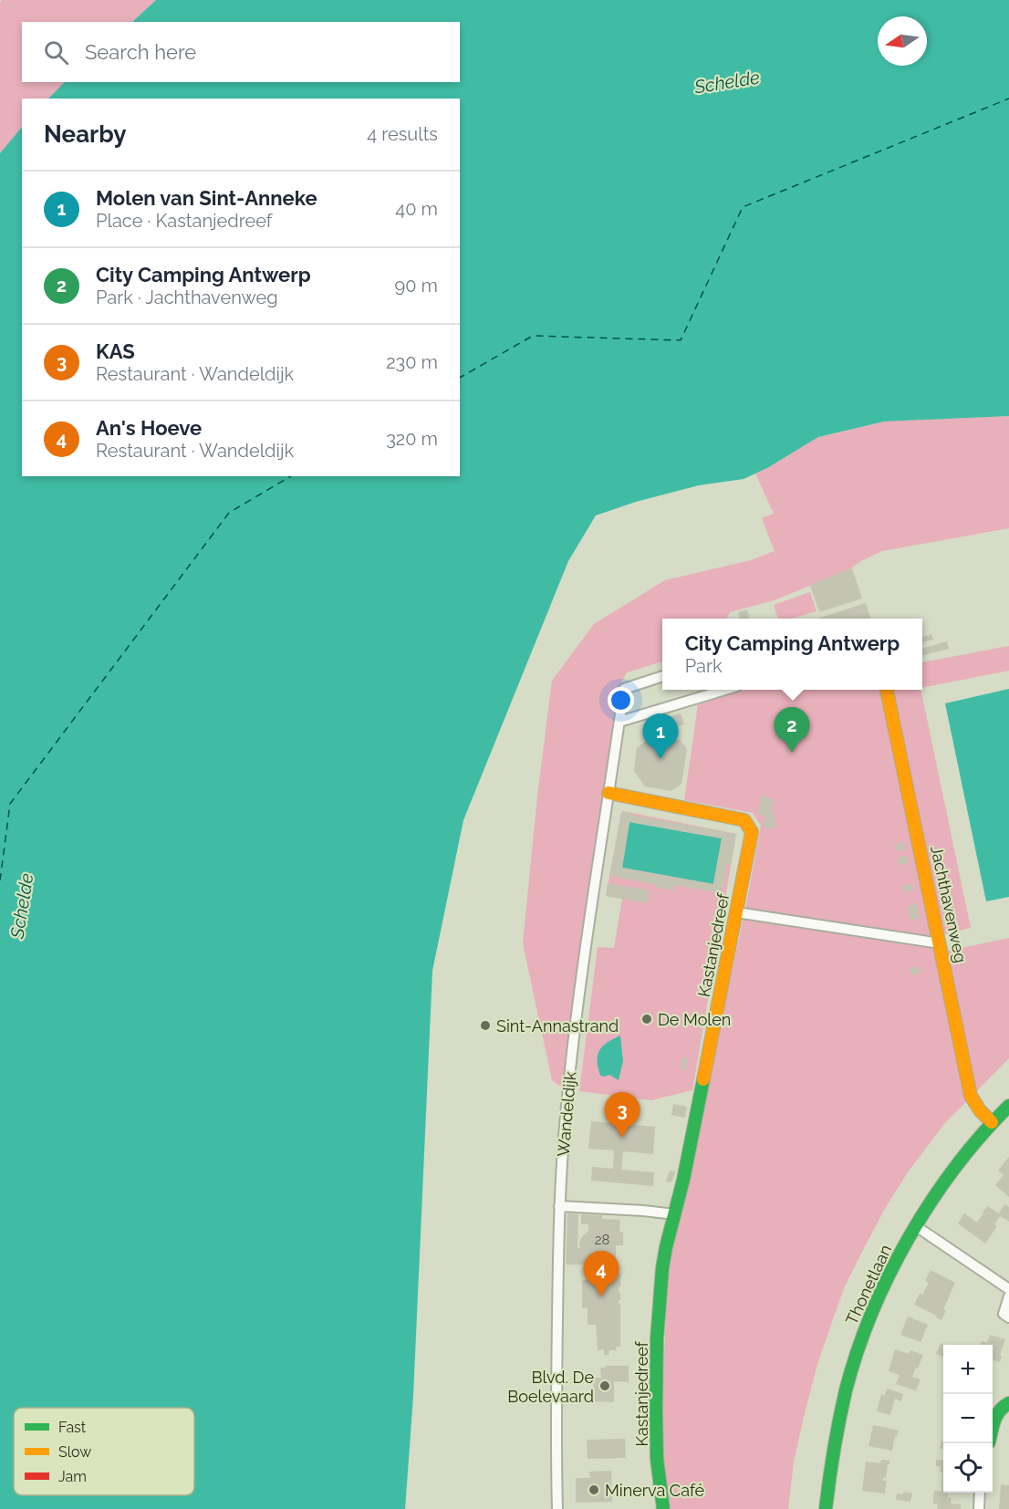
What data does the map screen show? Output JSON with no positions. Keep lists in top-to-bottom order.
{
  "streets": {
    "street": [
      "Jachthavenweg",
      "Kastanjedreef",
      "Wandeldijk",
      "Thonetlaan"
    ]
  },
  "crossings": [
    ["Jachthavenweg", "Thonetlaan"],
    ["Kastanjedreef", "Wandeldijk"]
  ],
  "water": ["Schelde"],
  "places": [
    "De Molen",
    "Sint-Annastrand",
    "Blvd. De Boelevaard",
    "Minerva Café"
  ],
  "house_numbers": ["28"],
  "legend": ["Fast", "Slow", "Jam"],
  "north": "left",
  "page": {
    "search": "Search here",
    "heading": ["Nearby", "4 results"],
    "list": [
      {
        "mark": "1",
        "name": "Molen van Sint-Anneke",
        "note": "Place · Kastanjedreef",
        "value": "40 m"
      },
      {
        "mark": "2",
        "name": "City Camping Antwerp",
        "note": "Park · Jachthavenweg",
        "value": "90 m"
      },
      {
        "mark": "3",
        "name": "KAS",
        "note": "Restaurant · Wandeldijk",
        "value": "230 m"
      },
      {
        "mark": "4",
        "name": "An's Hoeve",
        "note": "Restaurant · Wandeldijk",
        "value": "320 m"
      }
    ],
    "popup": ["City Camping Antwerp", "Park"],
    "pins": [
      "2",
      "1",
      "3",
      "4"
    ],
    "map_buttons": ["+", "−"]
  }
}
